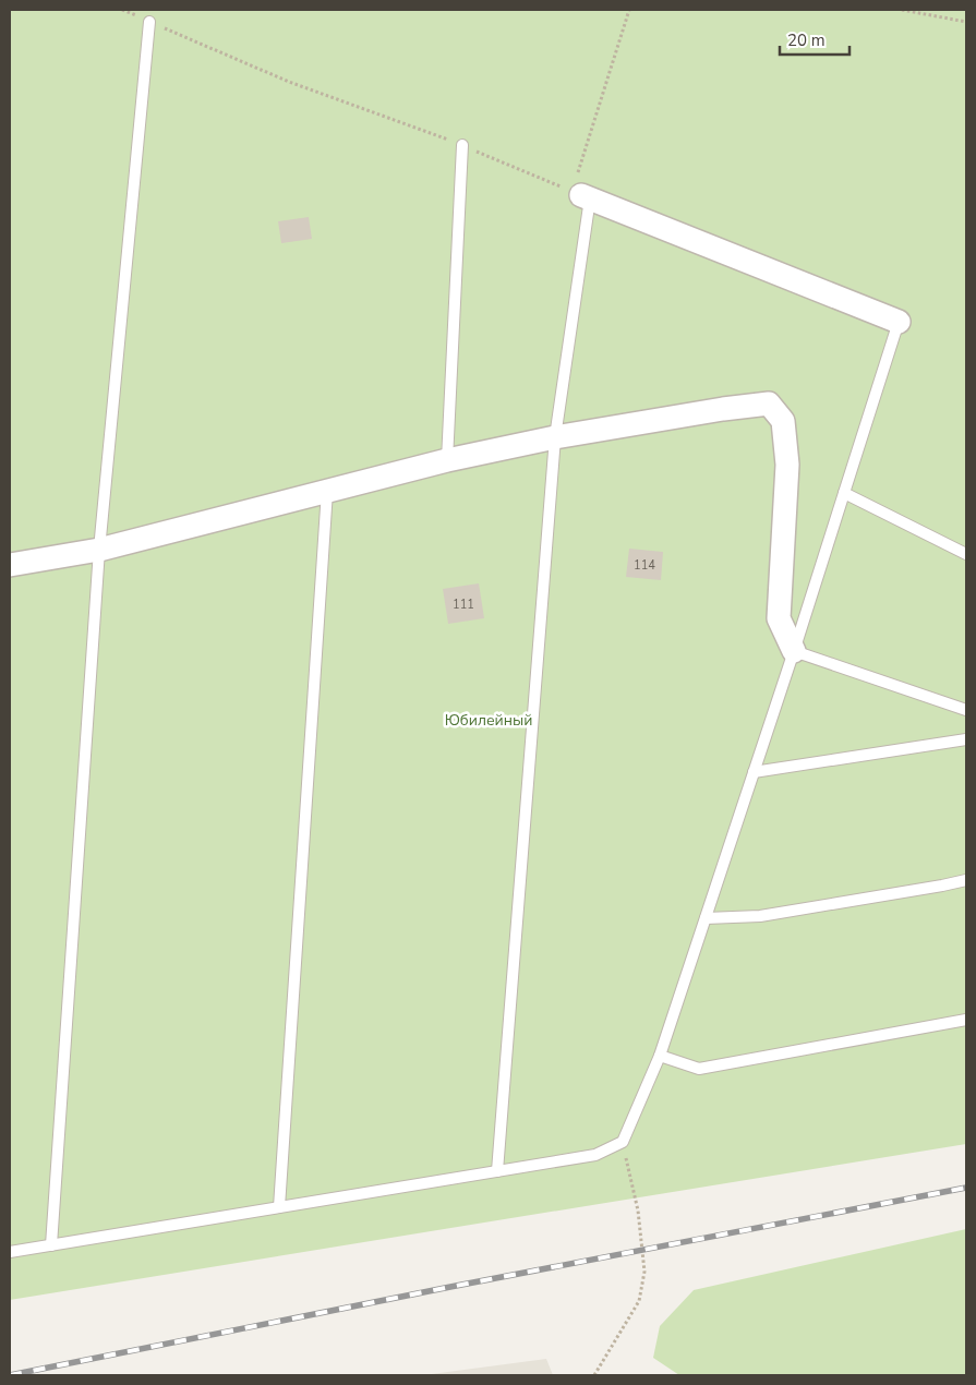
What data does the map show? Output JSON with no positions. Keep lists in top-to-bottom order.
{
  "parks": ["Юбилейный"],
  "house_numbers": ["114", "111"],
  "scale_bar": "20 m"
}
